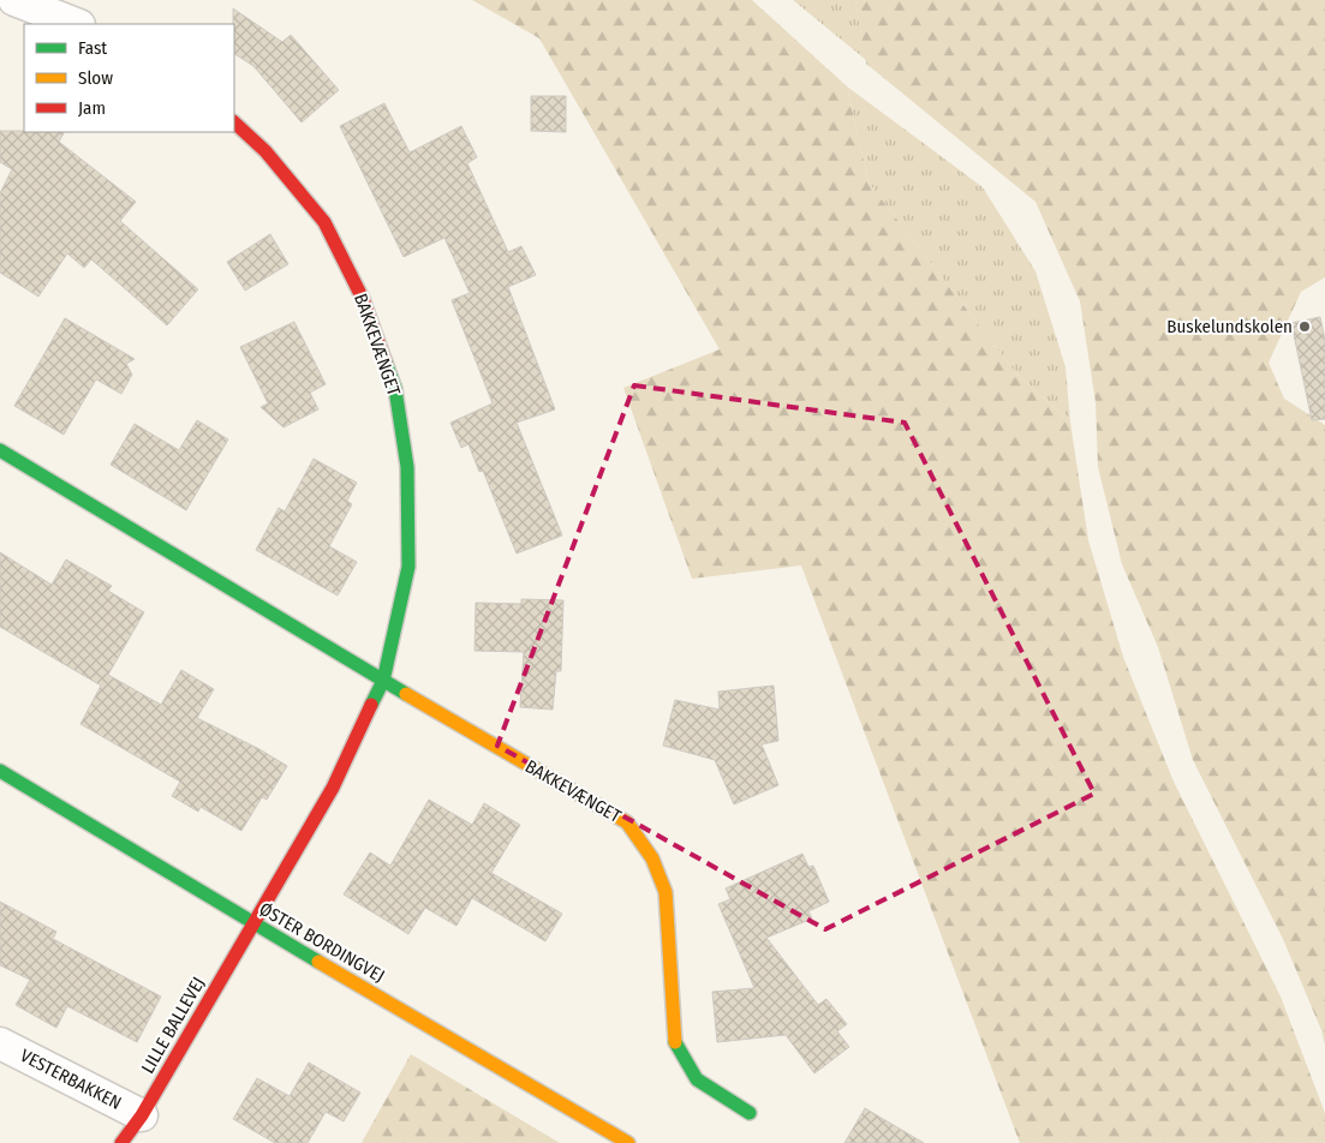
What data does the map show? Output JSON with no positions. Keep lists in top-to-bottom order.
{
  "streets": {
    "street": [
      "BAKKEVÆNGET",
      "ØSTER BORDINGVEJ",
      "LILLE BALLEVEJ",
      "VESTERBAKKEN"
    ]
  },
  "crossings": [
    ["BAKKEVÆNGET", "ØSTER BORDINGVEJ"],
    ["BAKKEVÆNGET", "LILLE BALLEVEJ"],
    ["ØSTER BORDINGVEJ", "LILLE BALLEVEJ"],
    ["LILLE BALLEVEJ", "VESTERBAKKEN"]
  ],
  "places": ["Buskelundskolen"],
  "legend": ["Fast", "Slow", "Jam"]
}
